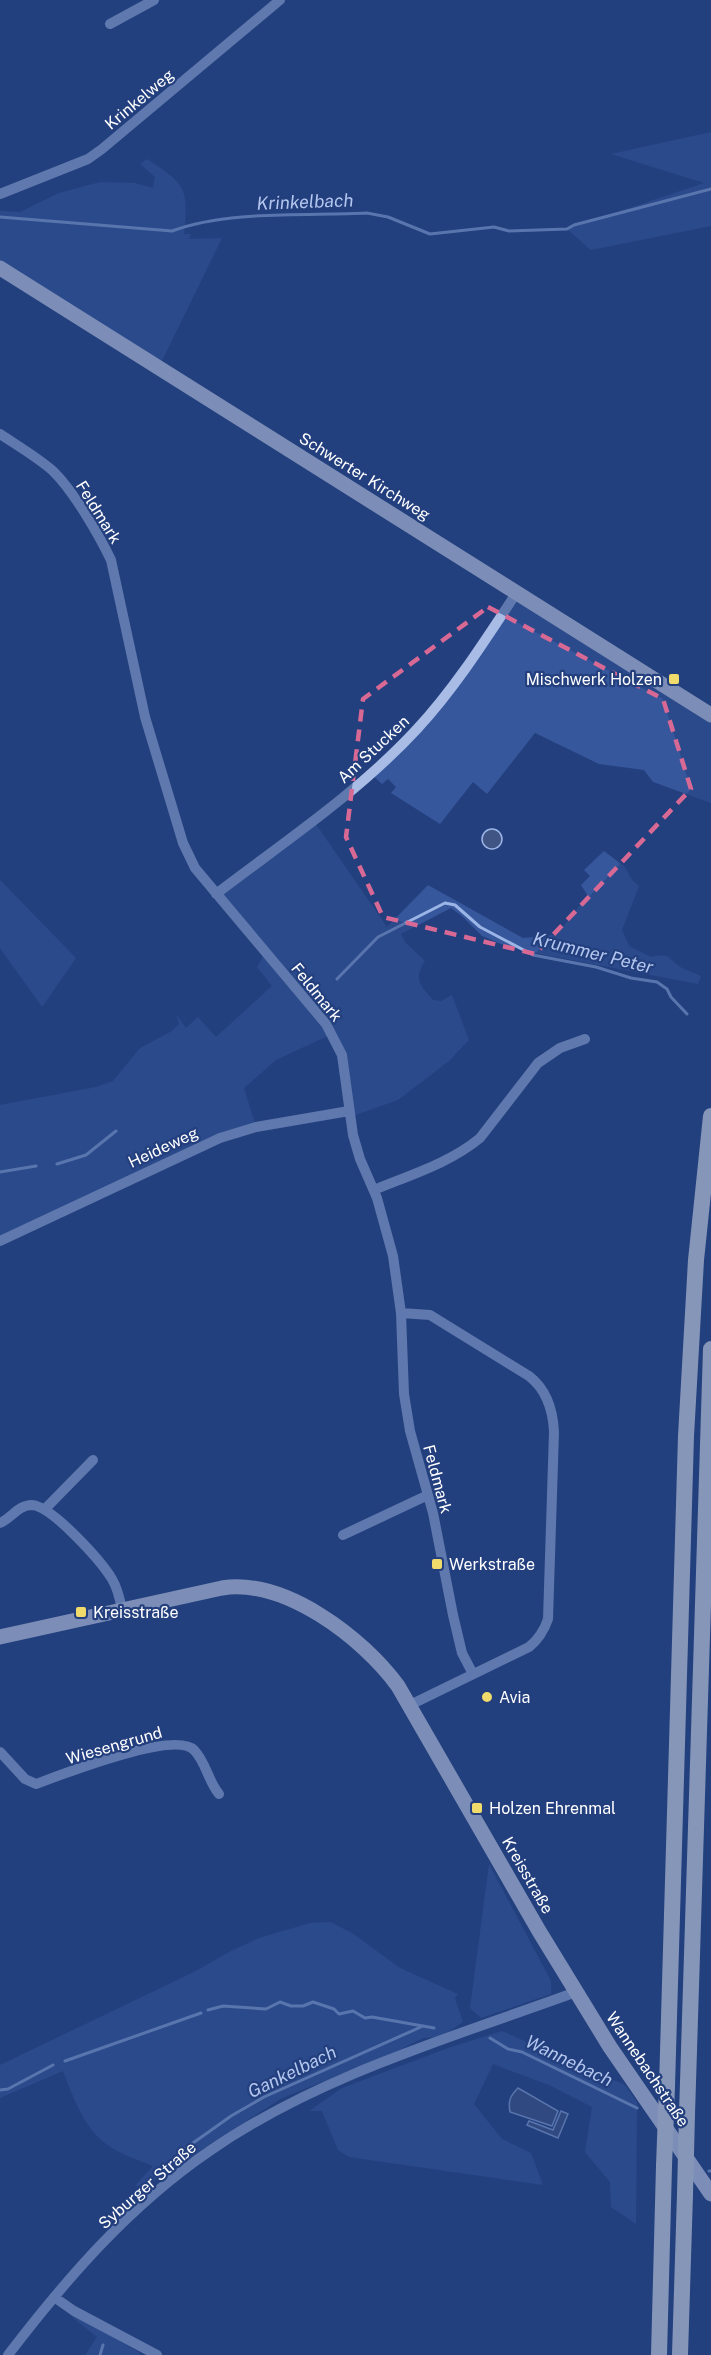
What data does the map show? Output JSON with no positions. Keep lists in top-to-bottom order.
{
  "streets": {
    "main road": ["Schwerter Kirchweg", "Kreisstraße", "Wannebachstraße"],
    "street": [
      "Krinkelweg",
      "Feldmark",
      "Am Stucken",
      "Heideweg",
      "Wiesengrund",
      "Syburger Straße"
    ]
  },
  "crossings": [
    ["Schwerter Kirchweg", "Am Stucken"],
    ["Feldmark", "Am Stucken"],
    ["Feldmark", "Heideweg"],
    ["Kreisstraße", "Wannebachstraße"],
    ["Kreisstraße", "Syburger Straße"],
    ["Wannebachstraße", "Syburger Straße"]
  ],
  "water": [
    "Krinkelbach",
    "Krummer Peter",
    "Wannebach",
    "Gankelbach"
  ],
  "places": {
    "transit": [
      "Mischwerk Holzen",
      "Werkstraße",
      "Kreisstraße",
      "Holzen Ehrenmal"
    ],
    "other": ["Avia"]
  }
}
